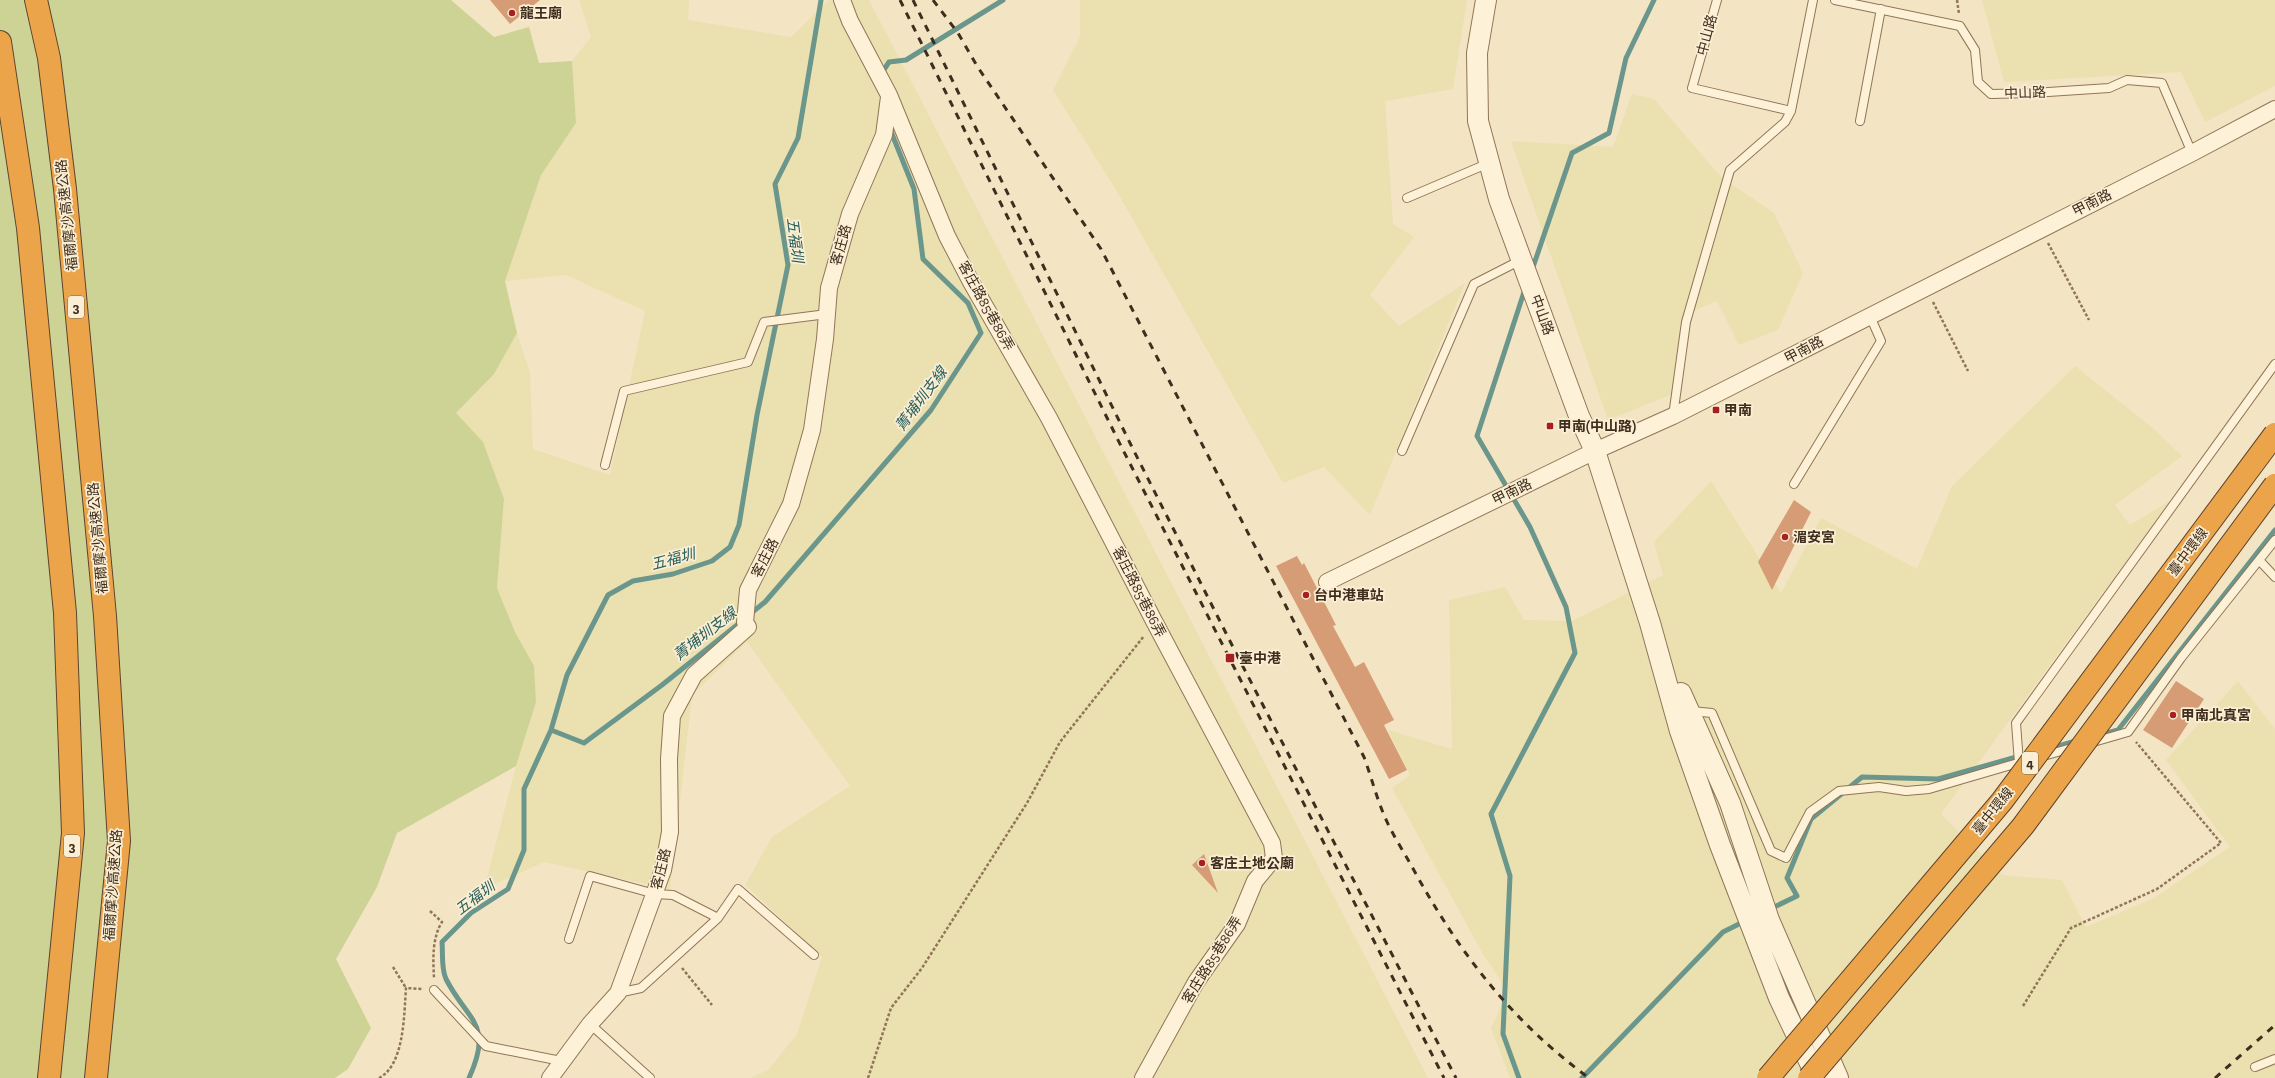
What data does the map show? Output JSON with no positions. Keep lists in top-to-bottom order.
{
  "streets": {
    "highway": [
      "福爾摩沙高速公路",
      "3",
      "臺中環線",
      "4"
    ],
    "street": [
      "中山路",
      "甲南路",
      "客庄路",
      "客庄路85巷86弄"
    ]
  },
  "crossings": [
    ["中山路", "甲南路"],
    ["客庄路", "客庄路85巷86弄"]
  ],
  "water": ["五福圳", "菁埔圳支線"],
  "places": {
    "other": [
      "龍王廟",
      "湄安宮",
      "台中港車站",
      "甲南北真宮",
      "客庄土地公廟"
    ],
    "transit": ["甲南", "甲南(中山路)", "臺中港"]
  }
}
